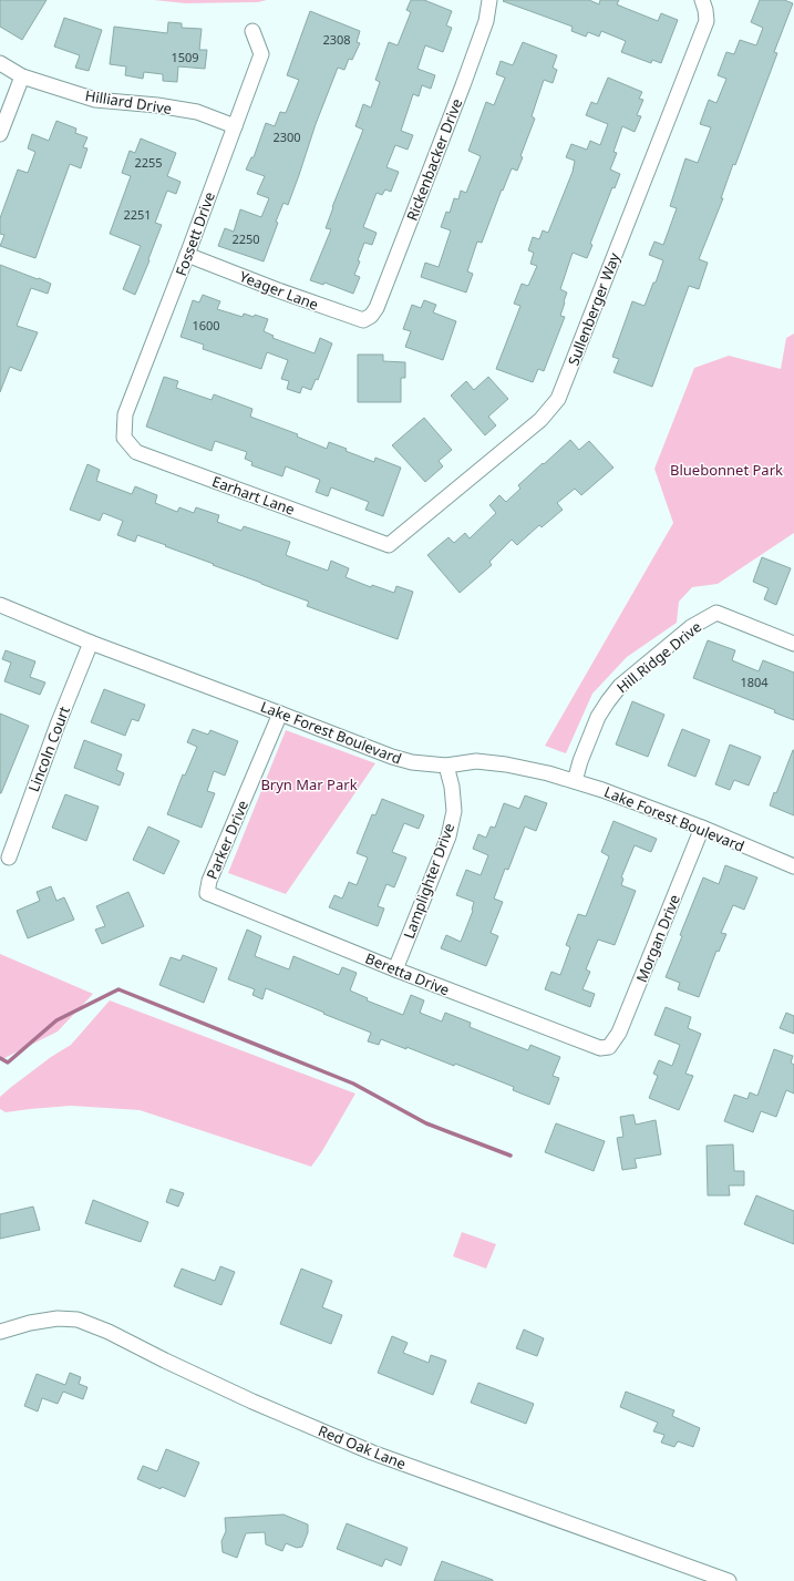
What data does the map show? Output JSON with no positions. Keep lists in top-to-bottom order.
{
  "streets": {
    "street": [
      "Hilliard Drive",
      "Rickenbacker Drive",
      "Fossett Drive",
      "Yeager Lane",
      "Sullenberger Way",
      "Earhart Lane",
      "Hill Ridge Drive",
      "Lake Forest Boulevard",
      "Lincoln Court",
      "Parker Drive",
      "Lamplighter Drive",
      "Morgan Drive",
      "Beretta Drive",
      "Red Oak Lane"
    ]
  },
  "crossings": [
    ["Hilliard Drive", "Fossett Drive"],
    ["Rickenbacker Drive", "Yeager Lane"],
    ["Fossett Drive", "Yeager Lane"],
    ["Fossett Drive", "Earhart Lane"],
    ["Sullenberger Way", "Earhart Lane"],
    ["Hill Ridge Drive", "Lake Forest Boulevard"],
    ["Lake Forest Boulevard", "Lincoln Court"],
    ["Lake Forest Boulevard", "Parker Drive"],
    ["Lake Forest Boulevard", "Lamplighter Drive"],
    ["Lake Forest Boulevard", "Morgan Drive"],
    ["Parker Drive", "Beretta Drive"],
    ["Lamplighter Drive", "Beretta Drive"],
    ["Morgan Drive", "Beretta Drive"]
  ],
  "parks": ["Bluebonnet Park", "Bryn Mar Park"],
  "house_numbers": [
    "2308",
    "1509",
    "2300",
    "2255",
    "2251",
    "2250",
    "1600",
    "1804"
  ]
}
